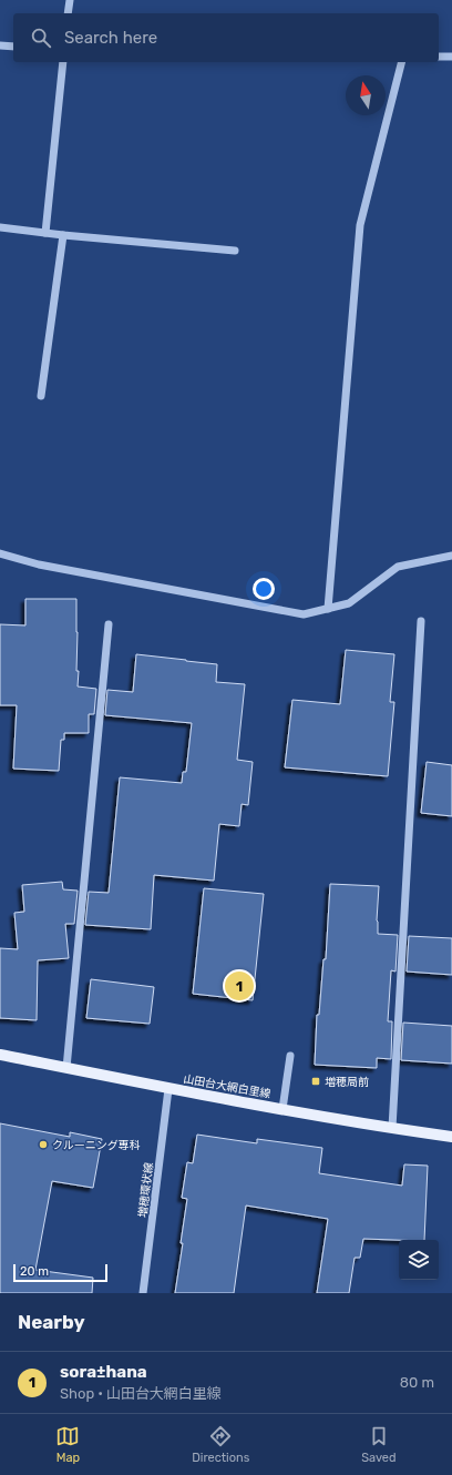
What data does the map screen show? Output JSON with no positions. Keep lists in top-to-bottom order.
{
  "streets": {
    "main road": ["山田台大網白里線"],
    "street": ["増穂環状線"]
  },
  "crossings": [
    ["山田台大網白里線", "増穂環状線"]
  ],
  "places": {
    "transit": ["増穂局前"],
    "other": ["クルーニング専科"]
  },
  "scale_bar": "20 m",
  "north": "top",
  "page": {
    "search": "Search here",
    "pins": "1",
    "scale": "20 m",
    "heading": "Nearby",
    "list": [
      {
        "mark": "1",
        "name": "sora±hana",
        "note": "Shop · 山田台大網白里線",
        "value": "80 m"
      }
    ],
    "nav": ["Map", "Directions", "Saved"]
  }
}
